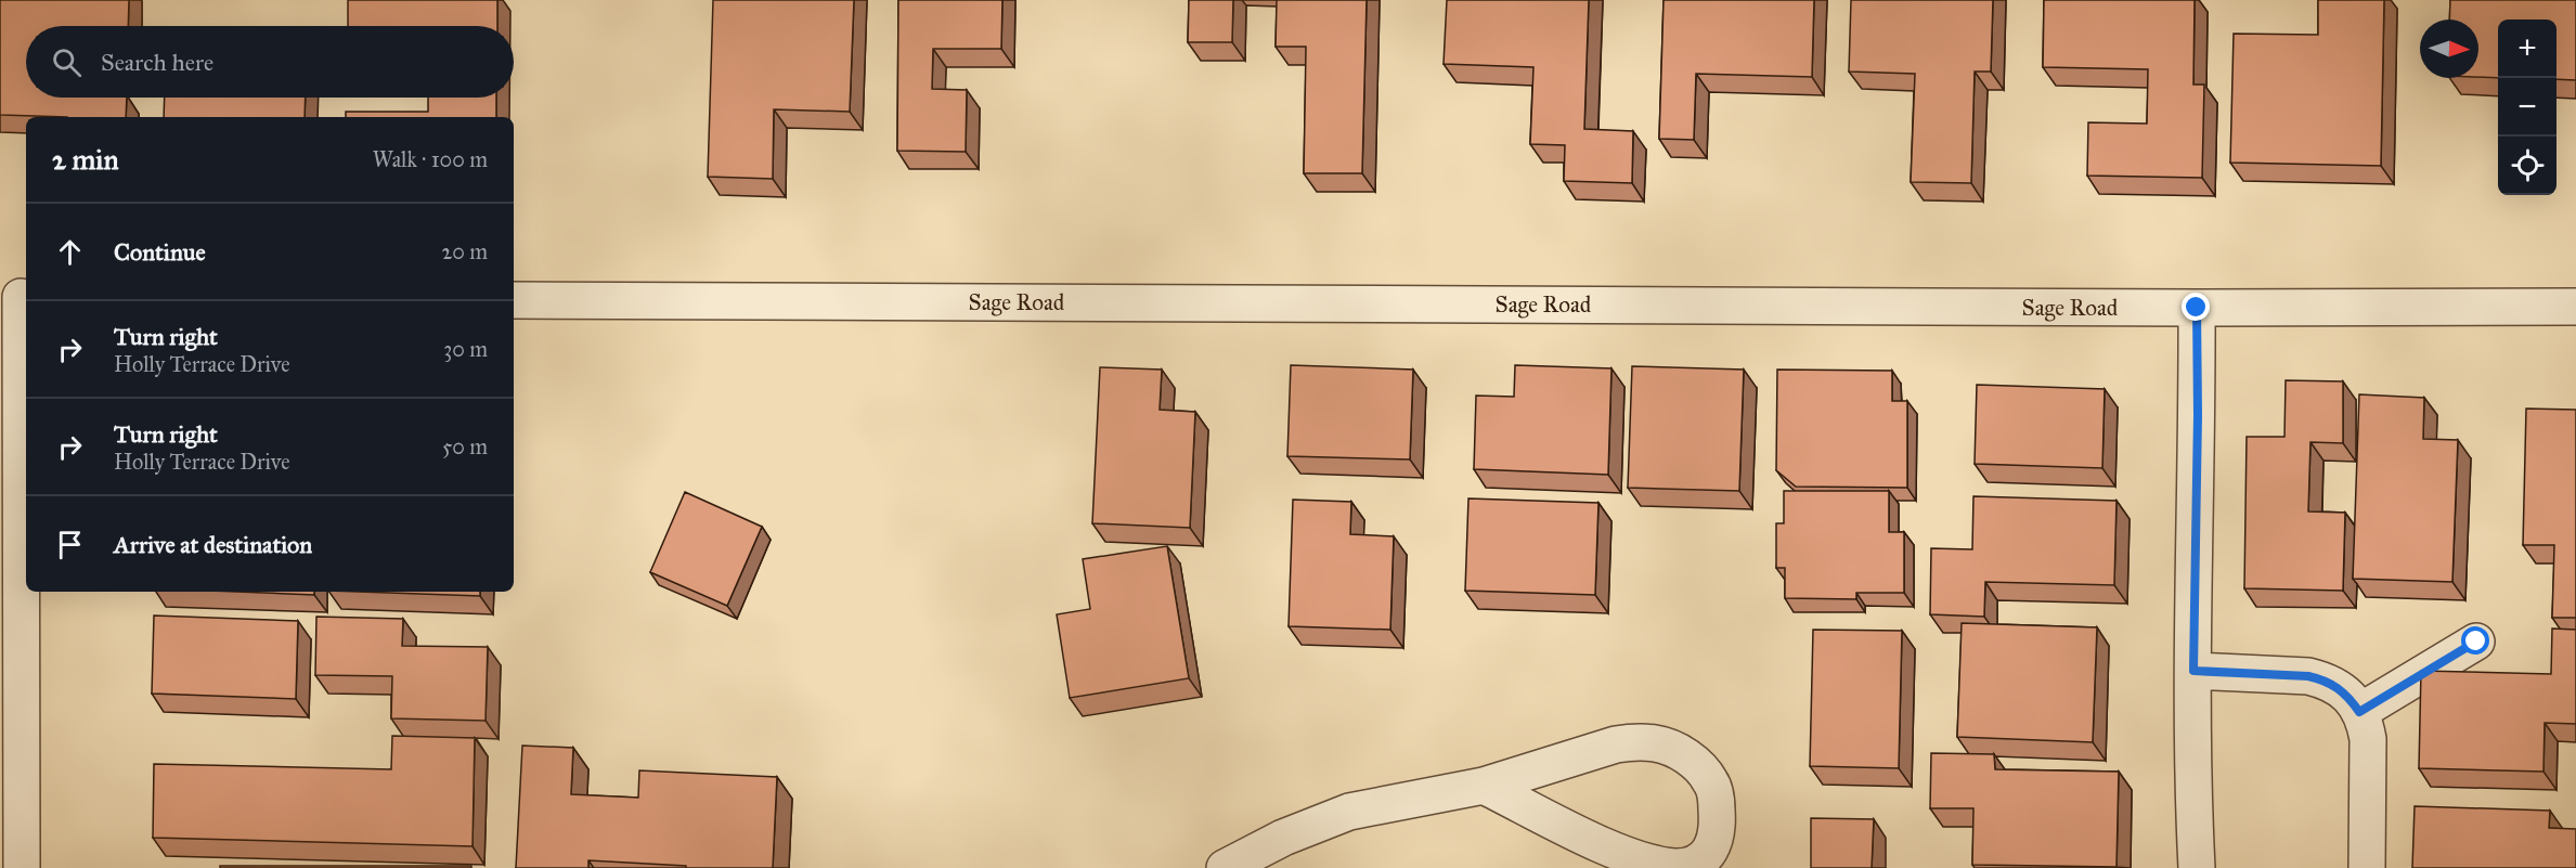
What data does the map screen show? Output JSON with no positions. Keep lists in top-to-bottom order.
{
  "streets": {
    "street": ["Sage Road"]
  },
  "north": "right",
  "page": {
    "map_buttons": ["+", "−"],
    "search": "Search here",
    "heading": ["2 min", "Walk · 100 m"],
    "list": [
      ["Continue", "20 m"],
      ["Turn right", "Holly Terrace Drive", "30 m"],
      ["Turn right", "Holly Terrace Drive", "50 m"],
      "Arrive at destination"
    ]
  }
}
